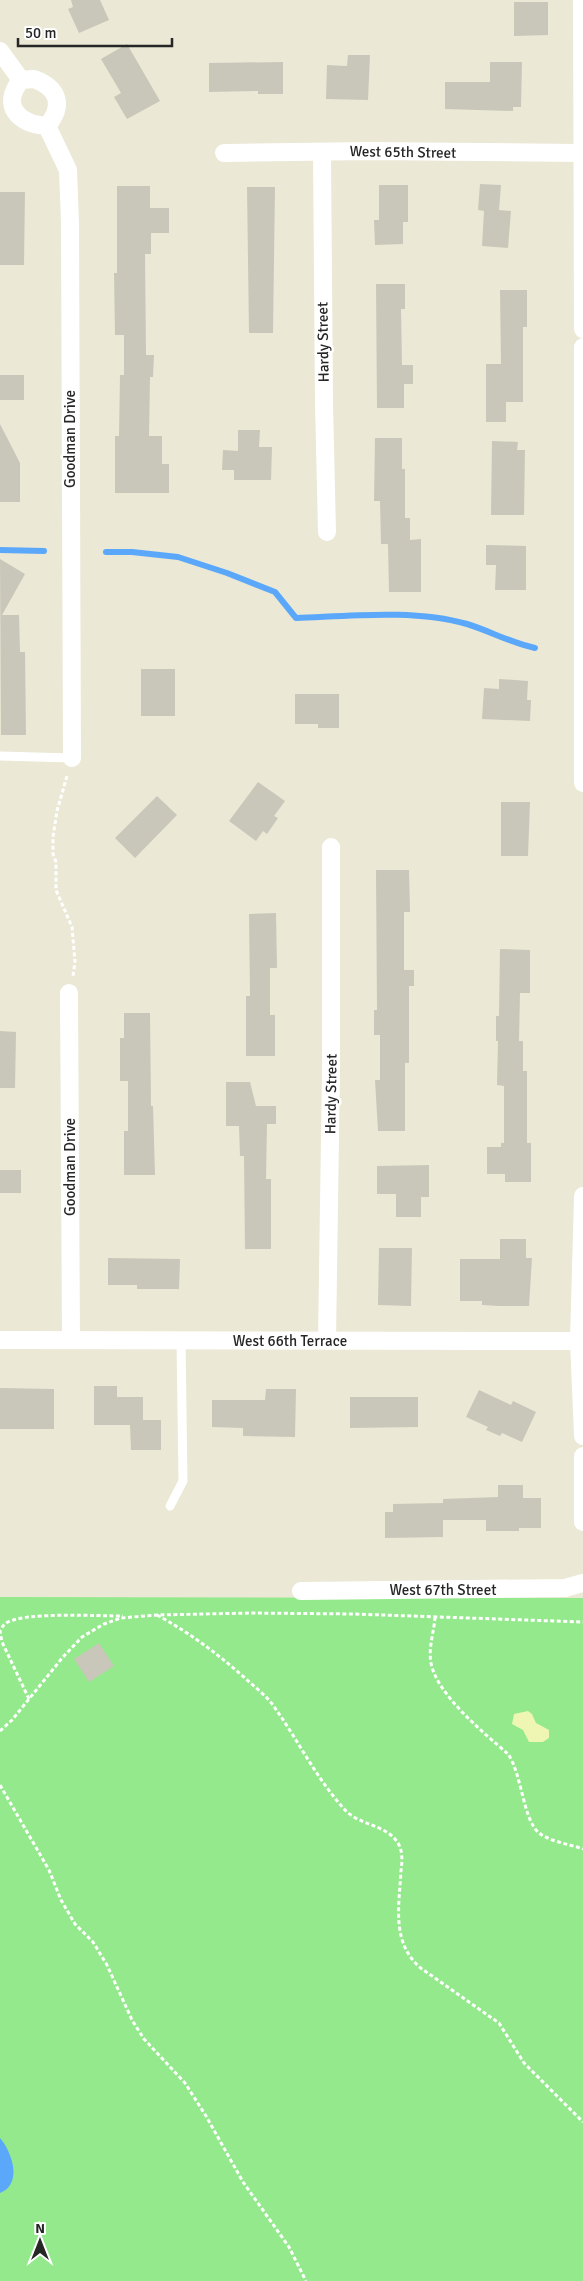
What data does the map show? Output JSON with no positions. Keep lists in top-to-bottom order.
{
  "streets": {
    "street": [
      "West 65th Street",
      "Hardy Street",
      "Goodman Drive",
      "West 66th Terrace",
      "West 67th Street"
    ]
  },
  "crossings": [
    ["West 65th Street", "Hardy Street"],
    ["Hardy Street", "West 66th Terrace"],
    ["Goodman Drive", "West 66th Terrace"]
  ],
  "scale_bar": "50 m",
  "north": "top"
}
